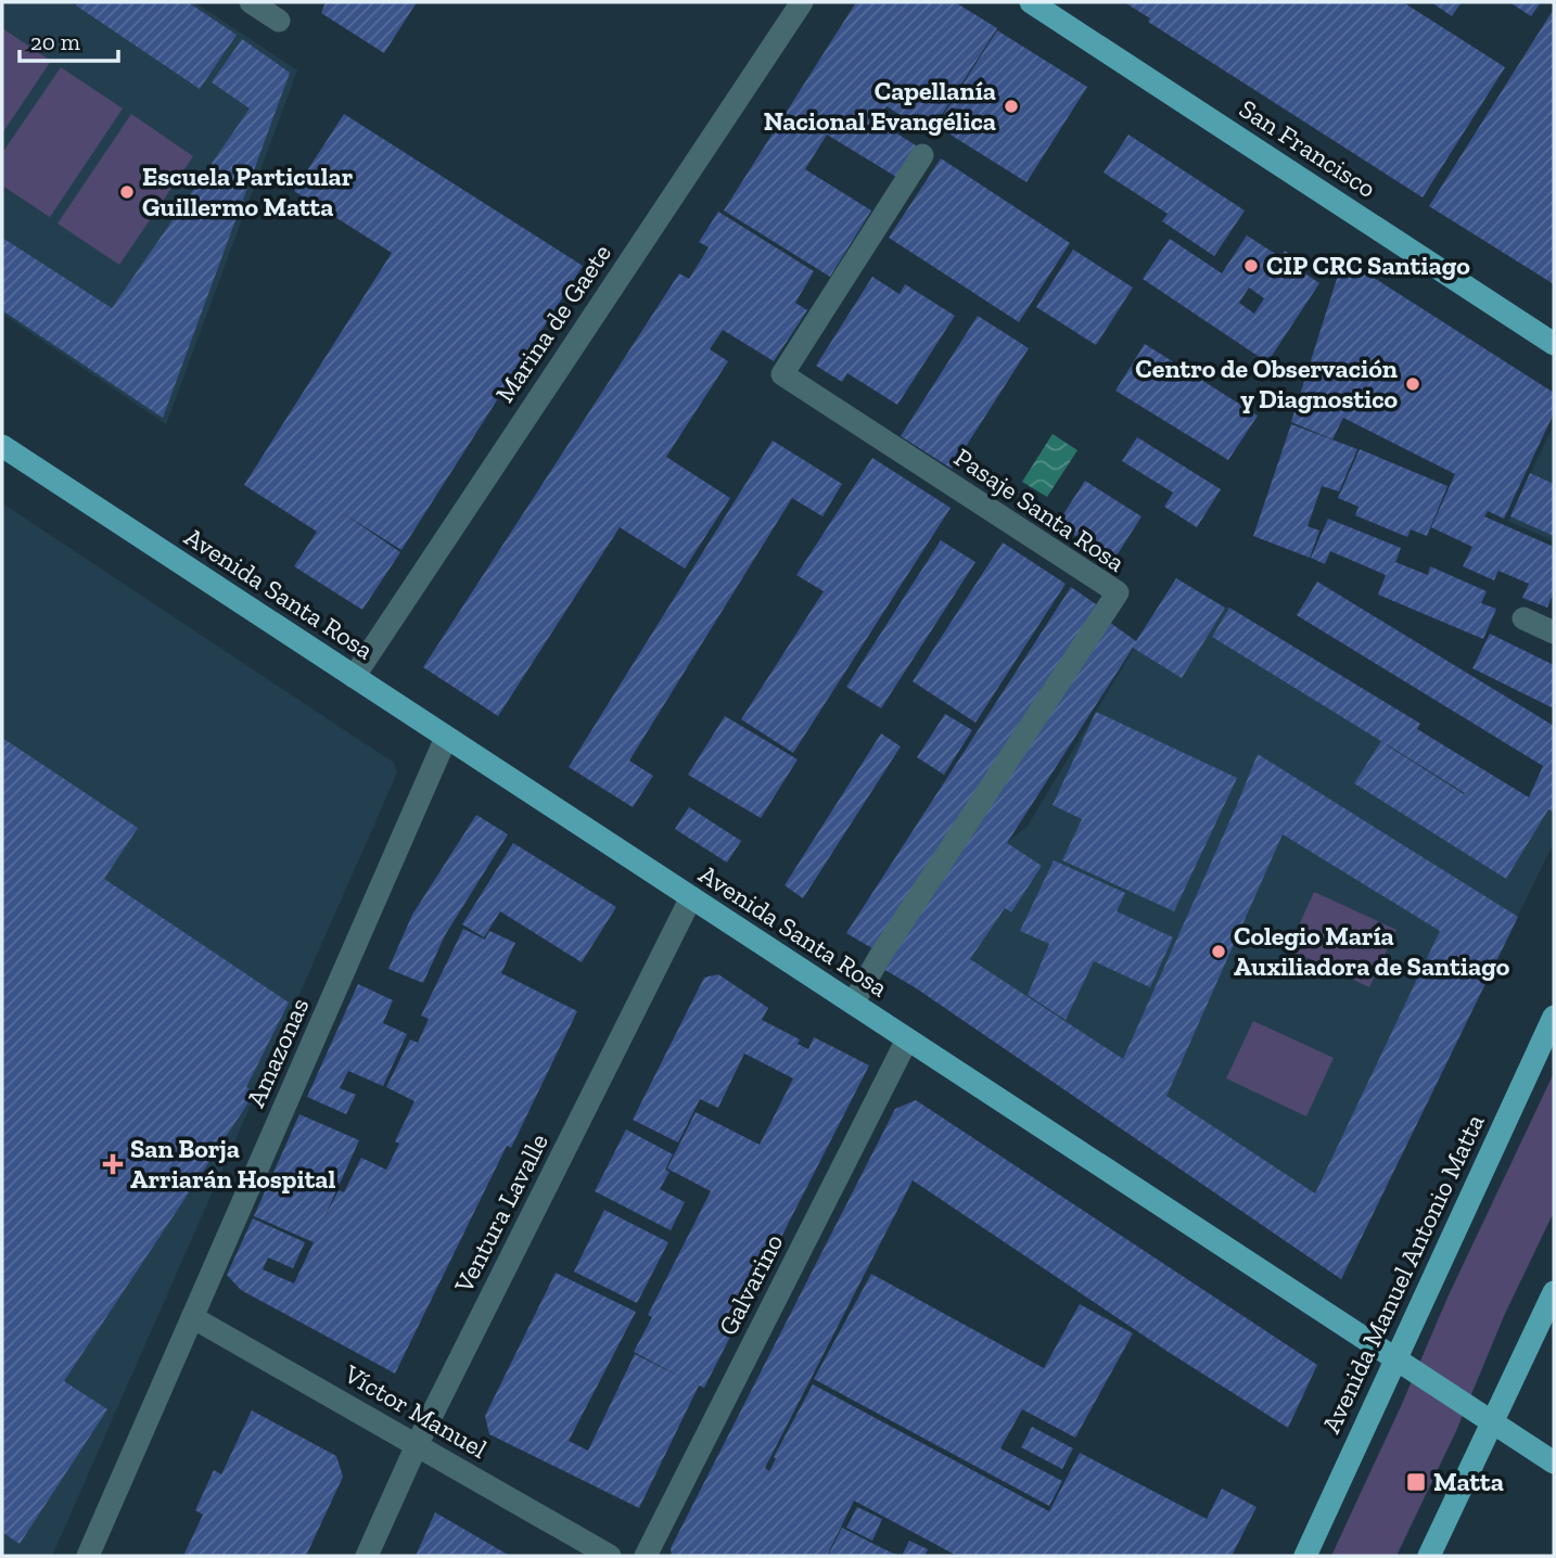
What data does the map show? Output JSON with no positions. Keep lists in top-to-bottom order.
{
  "streets": {
    "main road": ["San Francisco", "Avenida Santa Rosa", "Avenida Manuel Antonio Matta"],
    "street": [
      "Marina de Gaete",
      "Pasaje Santa Rosa",
      "Amazonas",
      "Ventura Lavalle",
      "Galvarino",
      "Víctor Manuel"
    ]
  },
  "crossings": [
    ["Marina de Gaete", "Avenida Santa Rosa"],
    ["Pasaje Santa Rosa", "Avenida Santa Rosa"],
    ["Avenida Santa Rosa", "Amazonas"],
    ["Avenida Santa Rosa", "Ventura Lavalle"],
    ["Avenida Santa Rosa", "Avenida Manuel Antonio Matta"],
    ["Avenida Santa Rosa", "Galvarino"],
    ["Amazonas", "Víctor Manuel"],
    ["Ventura Lavalle", "Víctor Manuel"]
  ],
  "places": {
    "other": [
      "Capellanía Nacional Evangélica",
      "Escuela Particular Guillermo Matta",
      "CIP CRC Santiago",
      "Centro de Observación y Diagnostico",
      "Colegio María Auxiliadora de Santiago"
    ],
    "health": ["San Borja Arriarán Hospital"],
    "transit": ["Matta"]
  },
  "scale_bar": "20 m"
}
